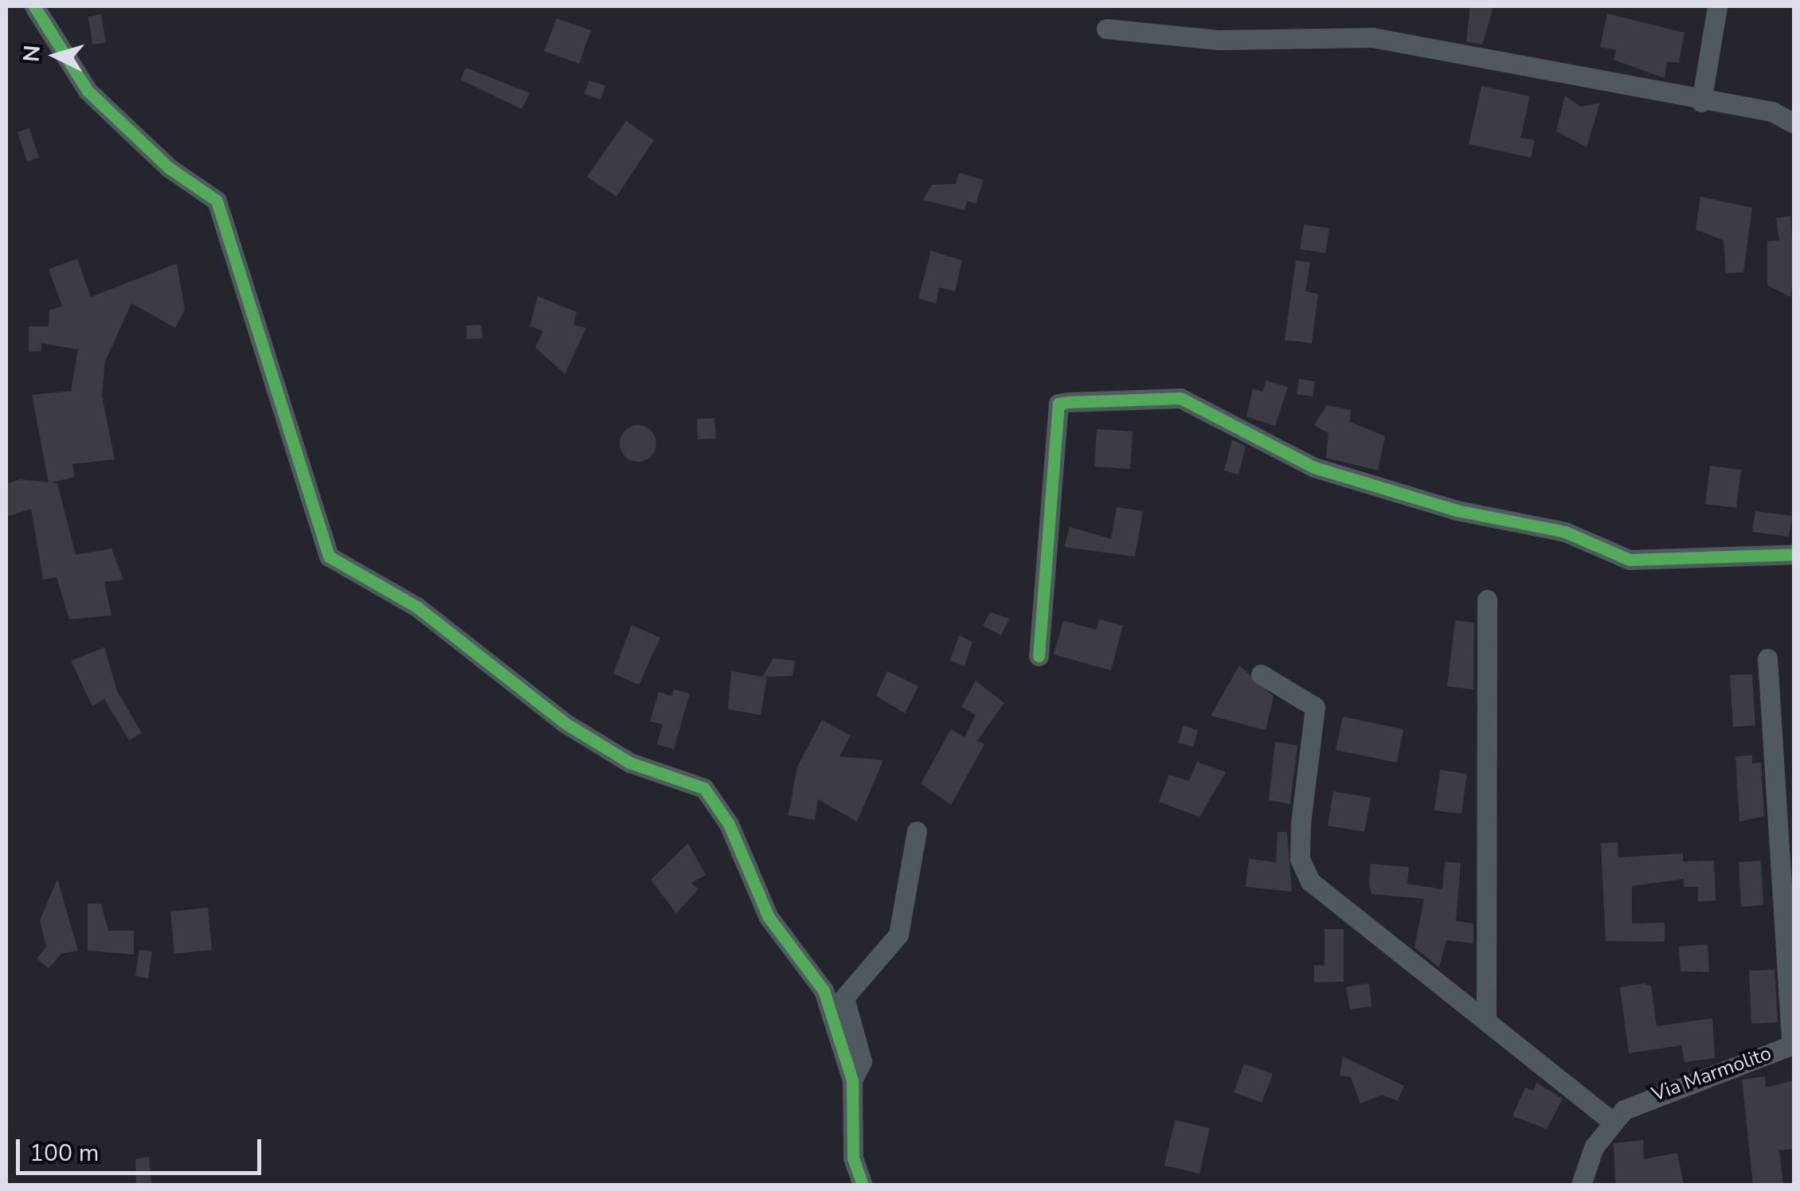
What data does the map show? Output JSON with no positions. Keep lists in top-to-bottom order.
{
  "streets": {
    "street": ["Via Marmolito"]
  },
  "scale_bar": "100 m",
  "north": "left"
}
